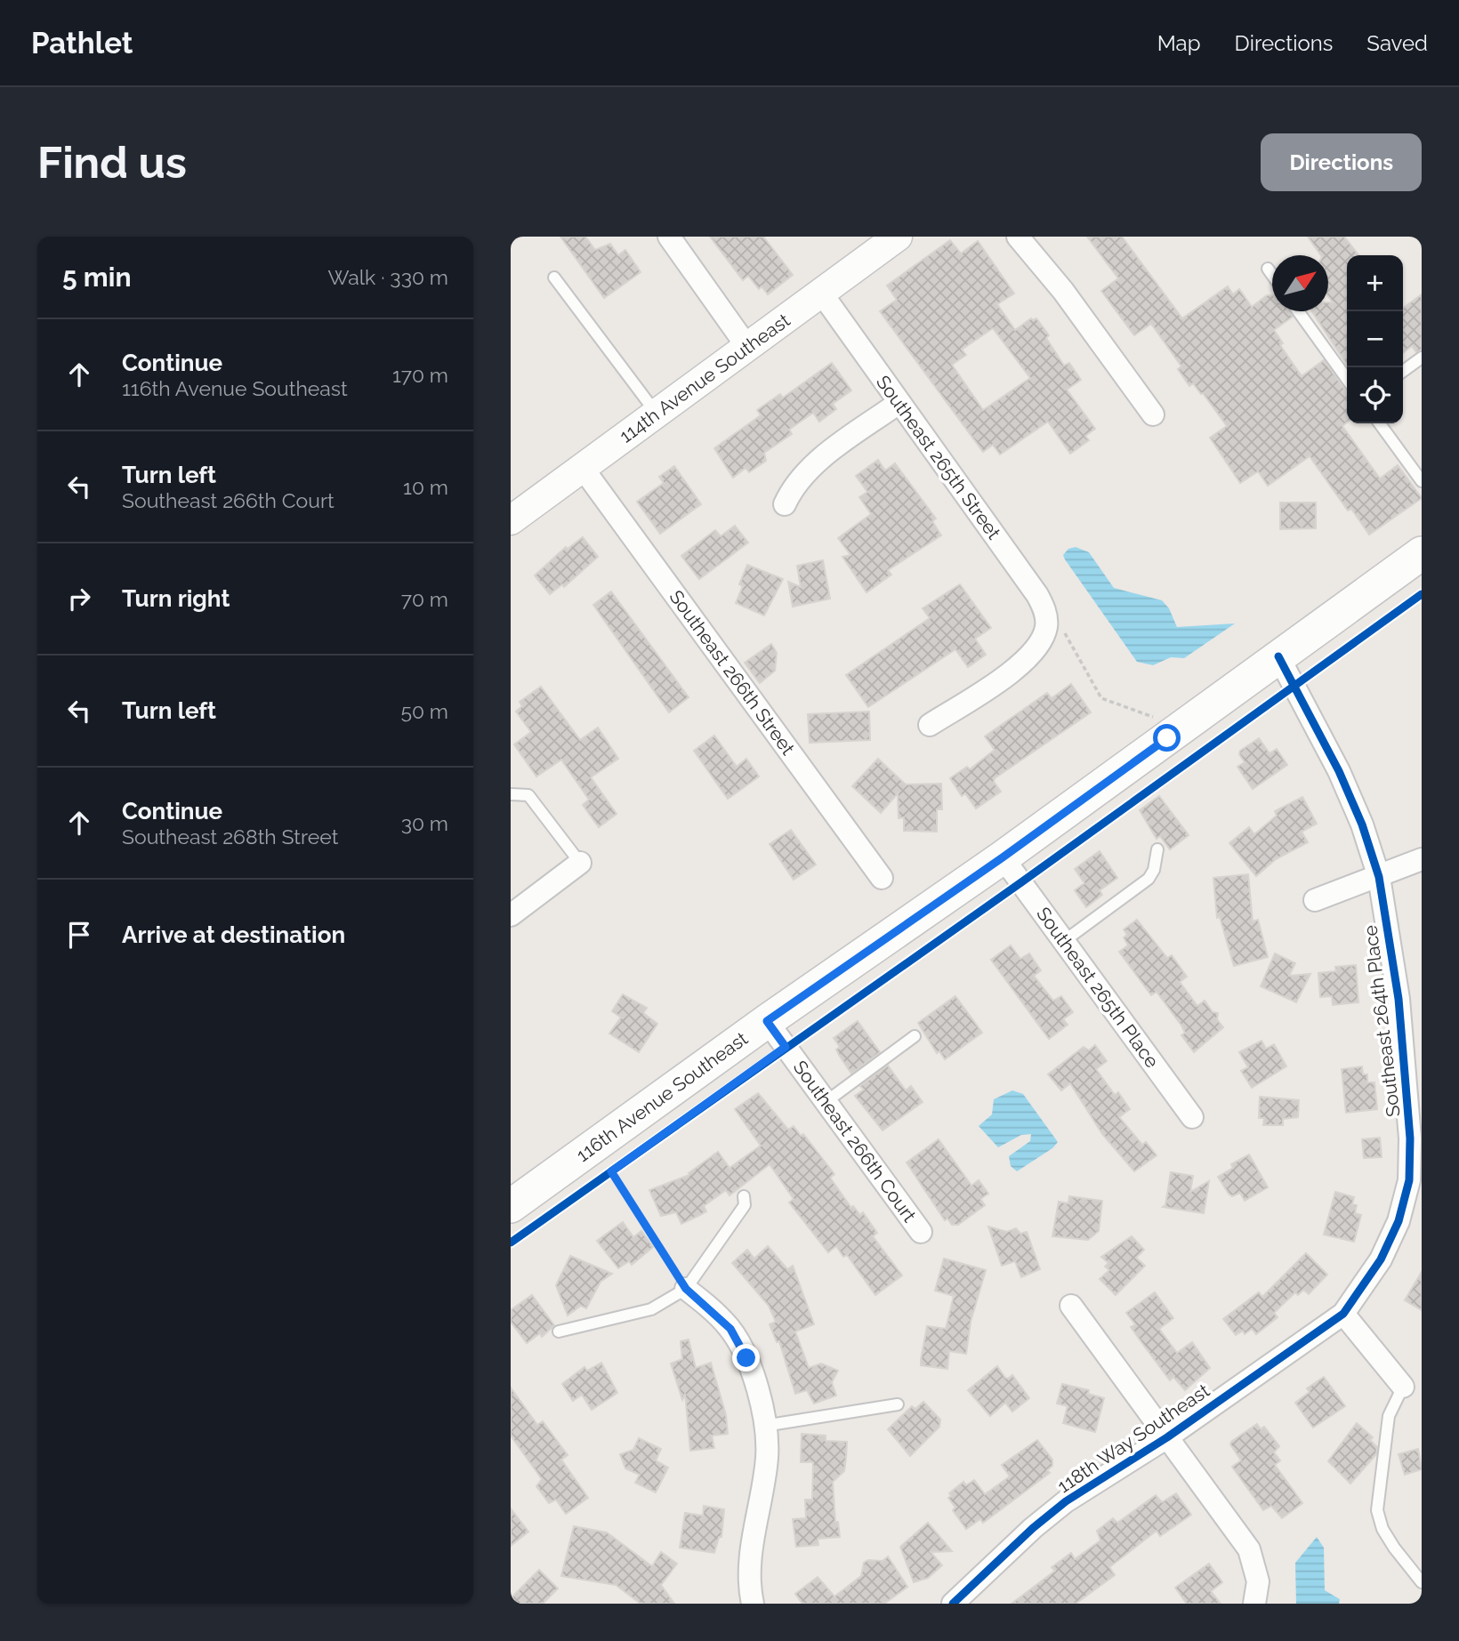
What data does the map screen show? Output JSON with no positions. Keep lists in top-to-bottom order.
{
  "streets": {
    "main road": ["116th Avenue Southeast"],
    "street": [
      "114th Avenue Southeast",
      "Southeast 265th Street",
      "Southeast 266th Street",
      "Southeast 265th Place",
      "Southeast 264th Place",
      "Southeast 266th Court",
      "118th Way Southeast"
    ]
  },
  "crossings": [
    ["114th Avenue Southeast", "Southeast 265th Street"],
    ["114th Avenue Southeast", "Southeast 266th Street"],
    ["Southeast 265th Place", "116th Avenue Southeast"],
    ["Southeast 264th Place", "116th Avenue Southeast"],
    ["Southeast 264th Place", "118th Way Southeast"],
    ["116th Avenue Southeast", "Southeast 266th Court"]
  ],
  "north": "top right",
  "page": {
    "header": "Pathlet",
    "nav": ["Map", "Directions", "Saved"],
    "buttons": "Directions",
    "title": "Find us",
    "heading": ["5 min", "Walk · 330 m"],
    "map_buttons": ["+", "−"],
    "list": [
      ["Continue", "116th Avenue Southeast", "170 m"],
      ["Turn left", "Southeast 266th Court", "10 m"],
      ["Turn right", "70 m"],
      ["Turn left", "50 m"],
      ["Continue", "Southeast 268th Street", "30 m"],
      "Arrive at destination"
    ]
  }
}
